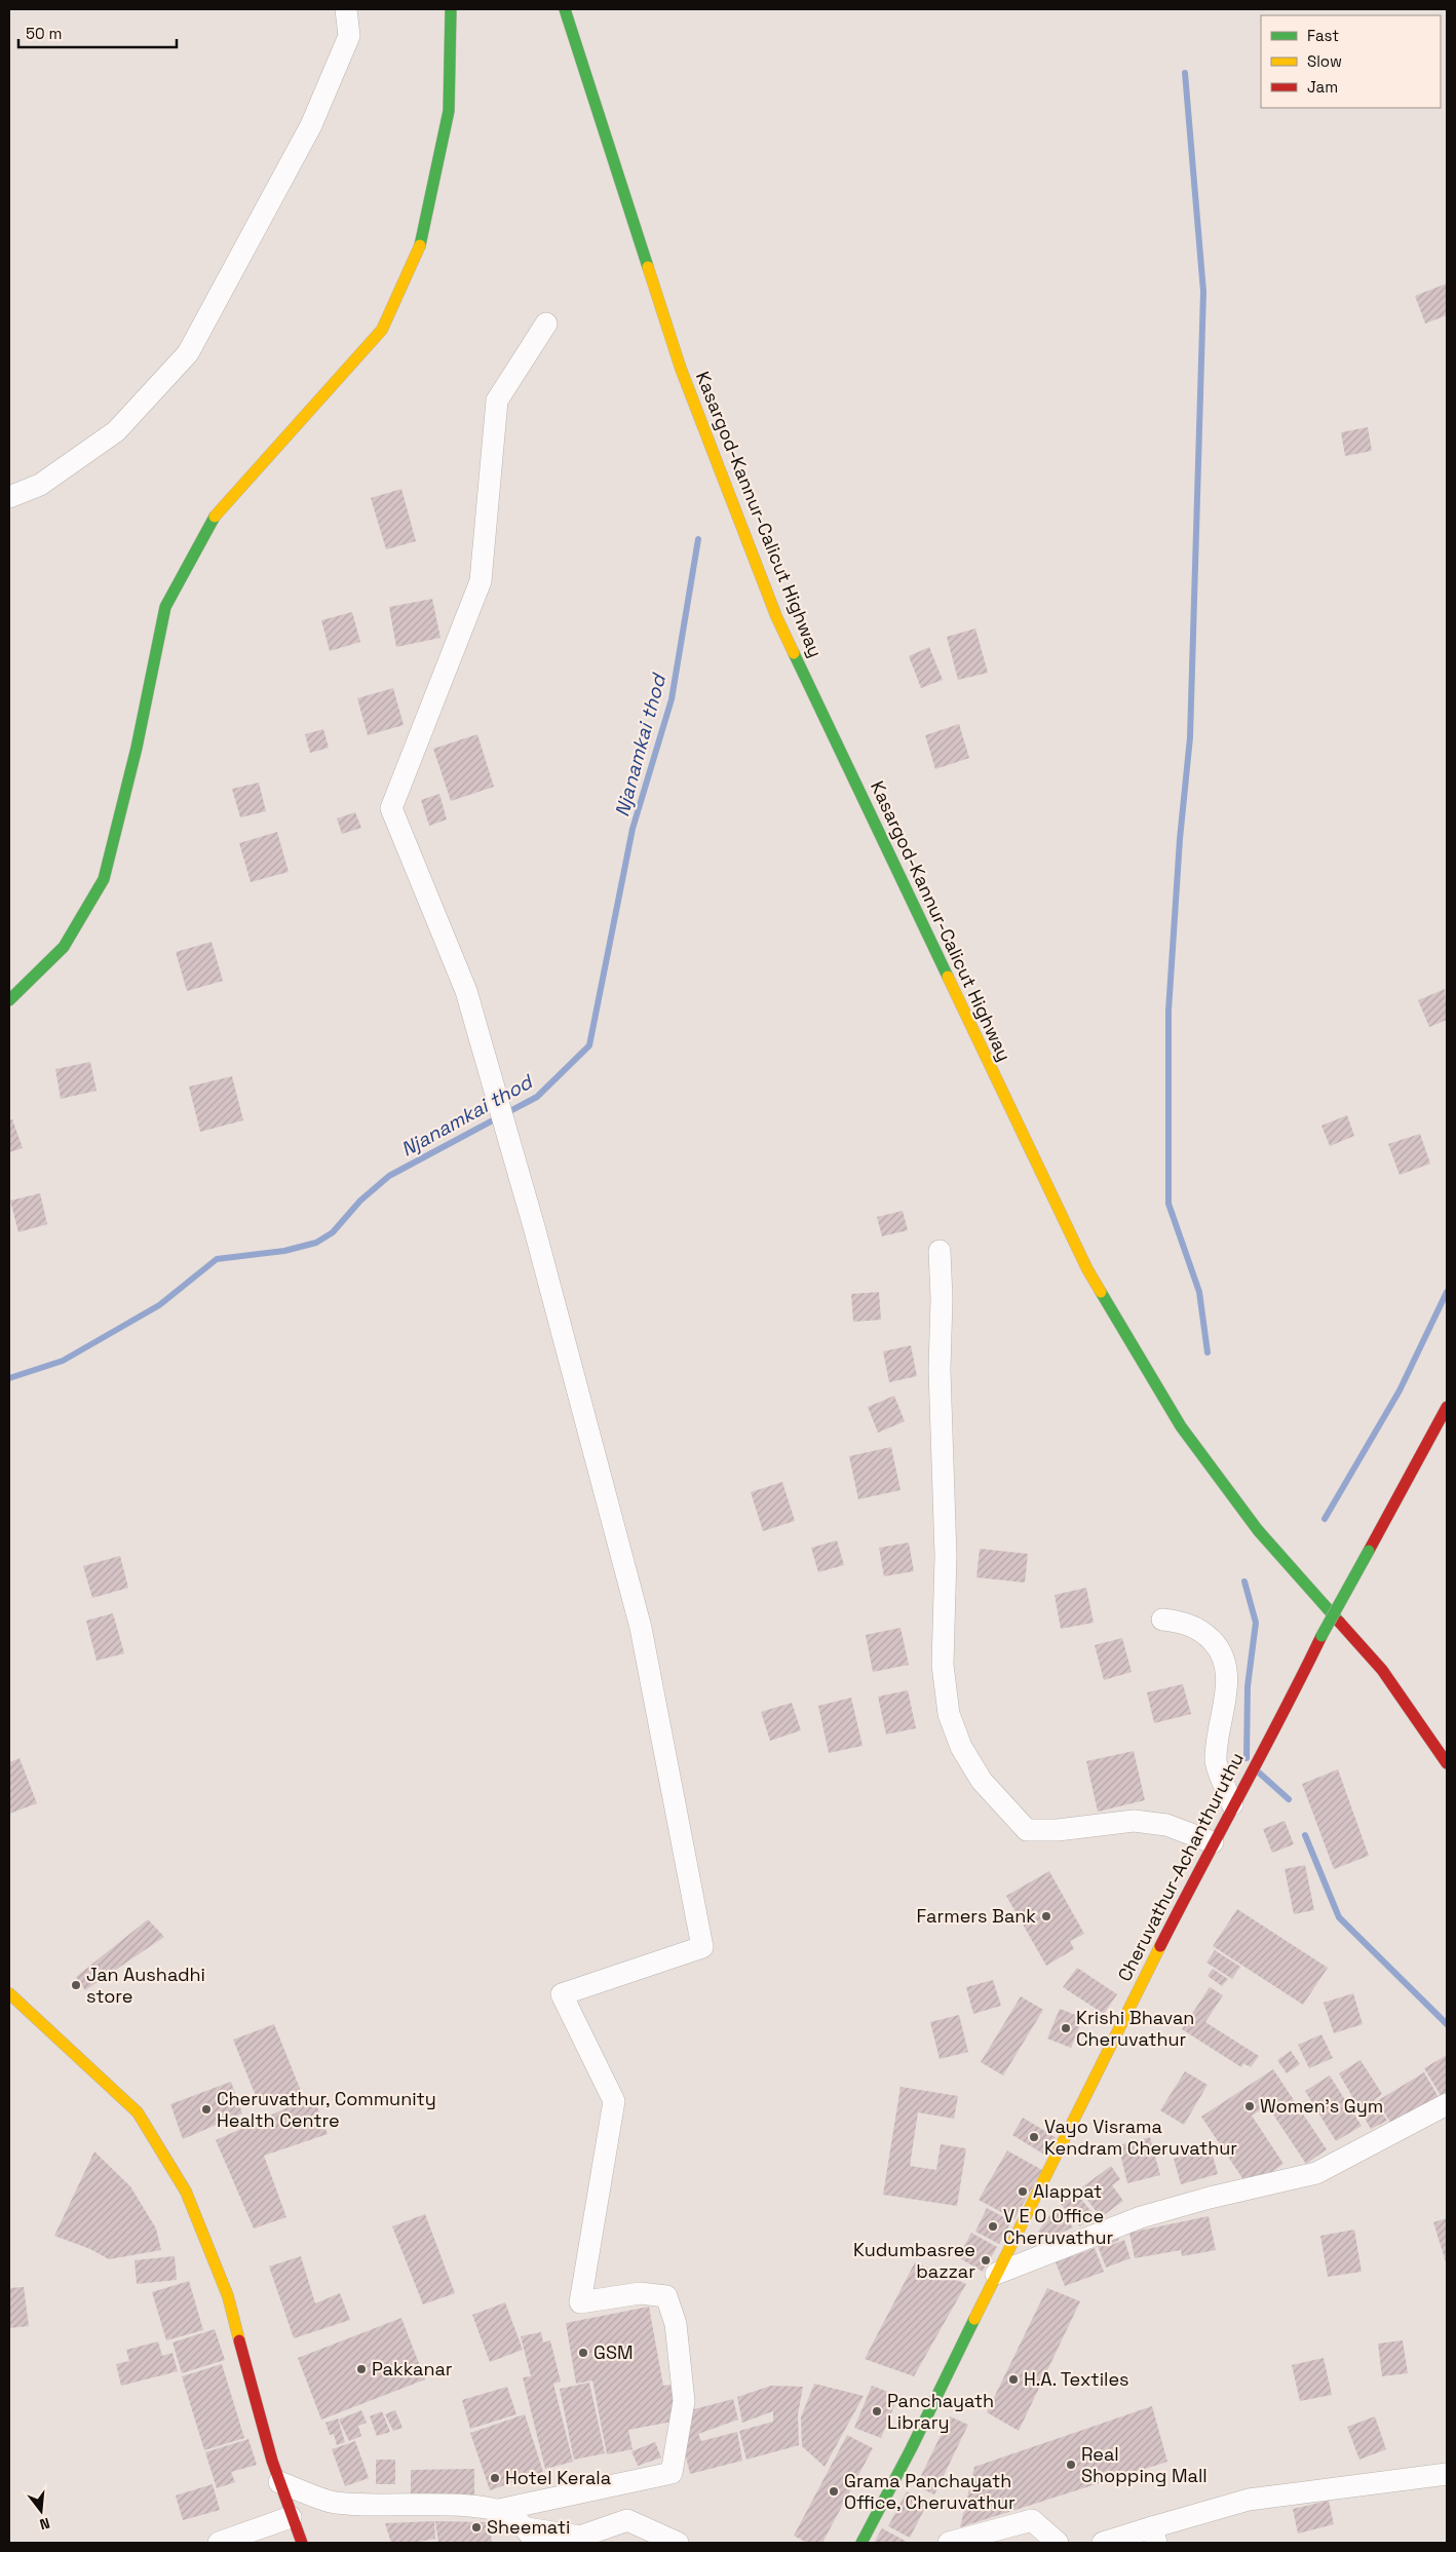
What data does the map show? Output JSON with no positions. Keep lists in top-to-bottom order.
{
  "streets": {
    "main road": ["Kasargod-Kannur-Calicut Highway", "Cheruvathur-Achanthuruthu"]
  },
  "water": ["Njanamkai thod"],
  "places": [
    "Farmers Bank",
    "Jan Aushadhi store",
    "Krishi Bhavan Cheruvathur",
    "Women's Gym",
    "Cheruvathur, Community Health Centre",
    "Vayo Visrama Kendram Cheruvathur",
    "Alappat",
    "V E O Office Cheruvathur",
    "Kudumbasree bazzar",
    "GSM",
    "Pakkanar",
    "H.A. Textiles",
    "Panchayath Library",
    "Real Shopping Mall",
    "Hotel Kerala",
    "Grama Panchayath Office, Cheruvathur",
    "Sheemati"
  ],
  "legend": ["Fast", "Slow", "Jam"],
  "scale_bar": "50 m",
  "north": "bottom"
}
